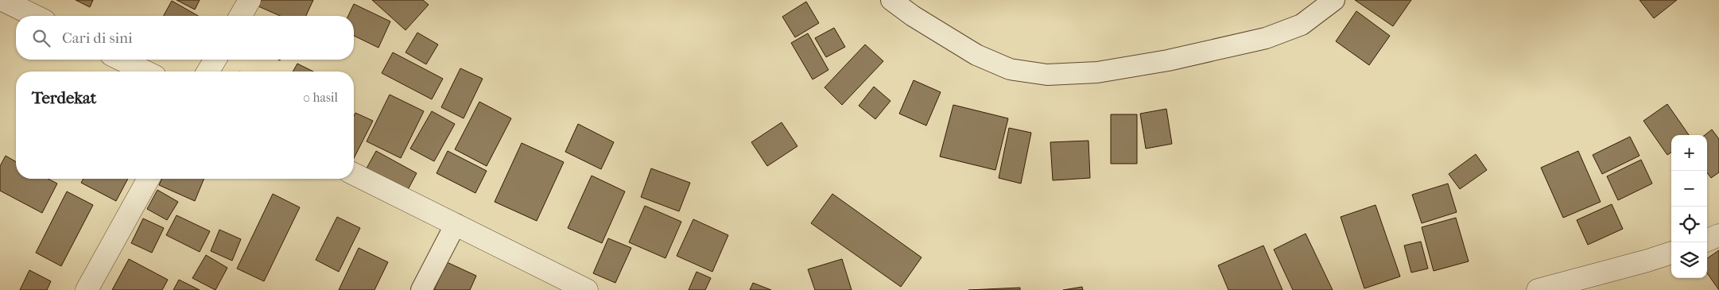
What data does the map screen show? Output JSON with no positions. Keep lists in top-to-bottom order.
{
  "page": {
    "search": "Cari di sini",
    "heading": ["Terdekat", "0 hasil"],
    "map_buttons": ["+", "−"]
  }
}
